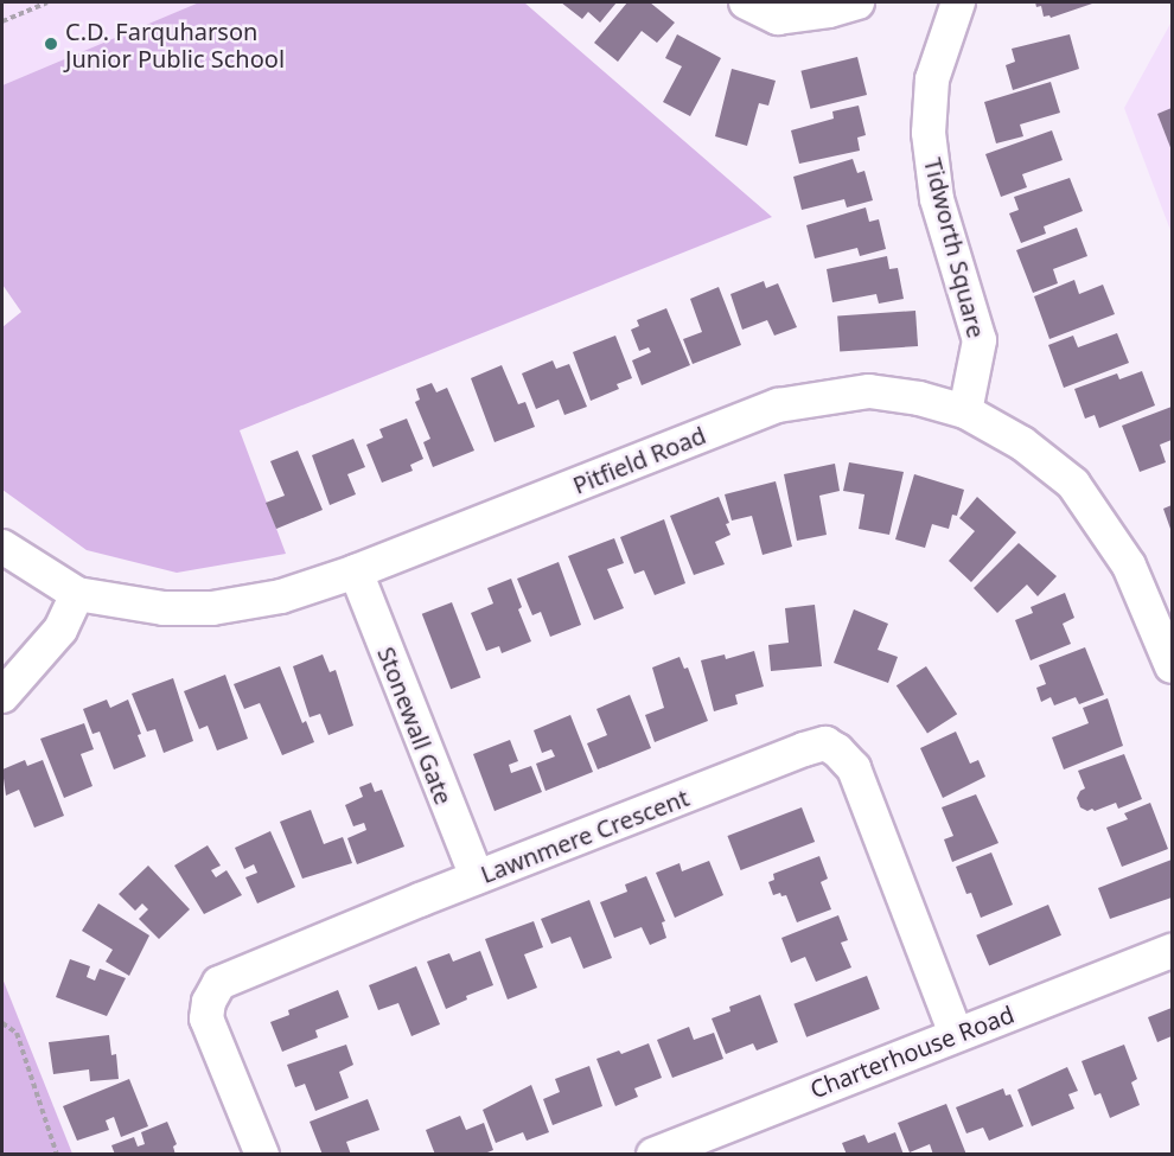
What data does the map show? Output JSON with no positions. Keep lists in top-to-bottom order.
{
  "streets": {
    "street": [
      "Tidworth Square",
      "Pitfield Road",
      "Stonewall Gate",
      "Lawnmere Crescent",
      "Charterhouse Road"
    ]
  },
  "crossings": [
    ["Tidworth Square", "Pitfield Road"],
    ["Pitfield Road", "Stonewall Gate"],
    ["Stonewall Gate", "Lawnmere Crescent"],
    ["Lawnmere Crescent", "Charterhouse Road"]
  ],
  "places": ["C.D. Farquharson Junior Public School"]
}
